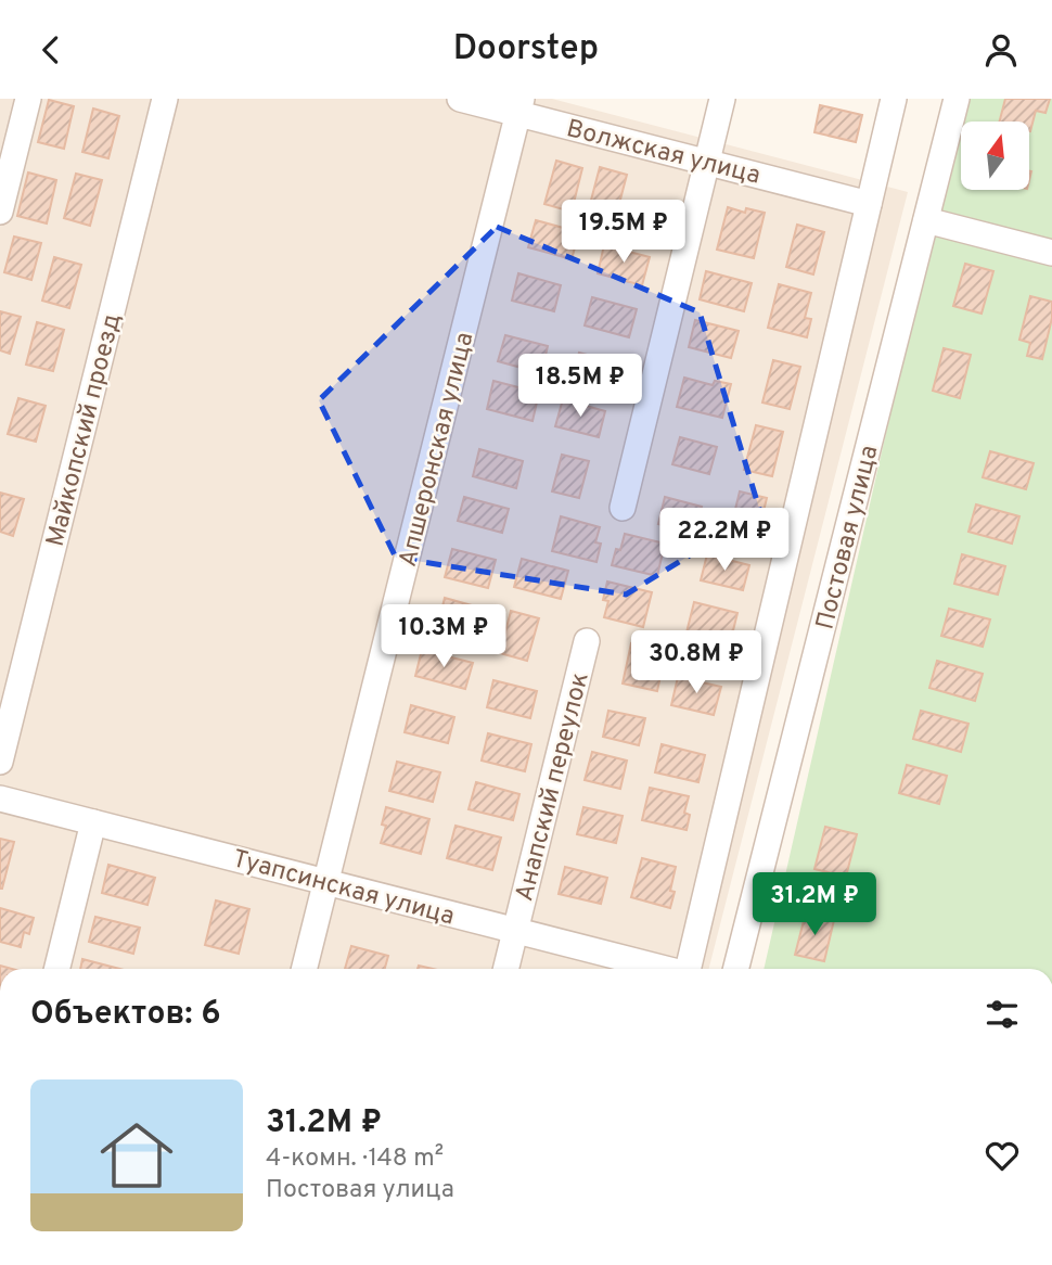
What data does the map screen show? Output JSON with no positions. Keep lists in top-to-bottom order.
{
  "streets": {
    "street": [
      "Волжская улица",
      "Майкопский проезд",
      "Апшеронская улица",
      "Постовая улица",
      "Анапский переулок",
      "Туапсинская улица"
    ]
  },
  "crossings": [
    ["Волжская улица", "Апшеронская улица"],
    ["Апшеронская улица", "Туапсинская улица"],
    ["Анапский переулок", "Туапсинская улица"]
  ],
  "north": "top",
  "page": {
    "header": "Doorstep",
    "price": [
      "19.5M ₽",
      "18.5M ₽",
      "22.2M ₽",
      "10.3M ₽",
      "30.8M ₽",
      "31.2M ₽"
    ],
    "heading": "Объектов: 6",
    "list": [
      {
        "name": "31.2M ₽",
        "note": "4-комн. · 148 m² · Постовая улица"
      }
    ]
  }
}
